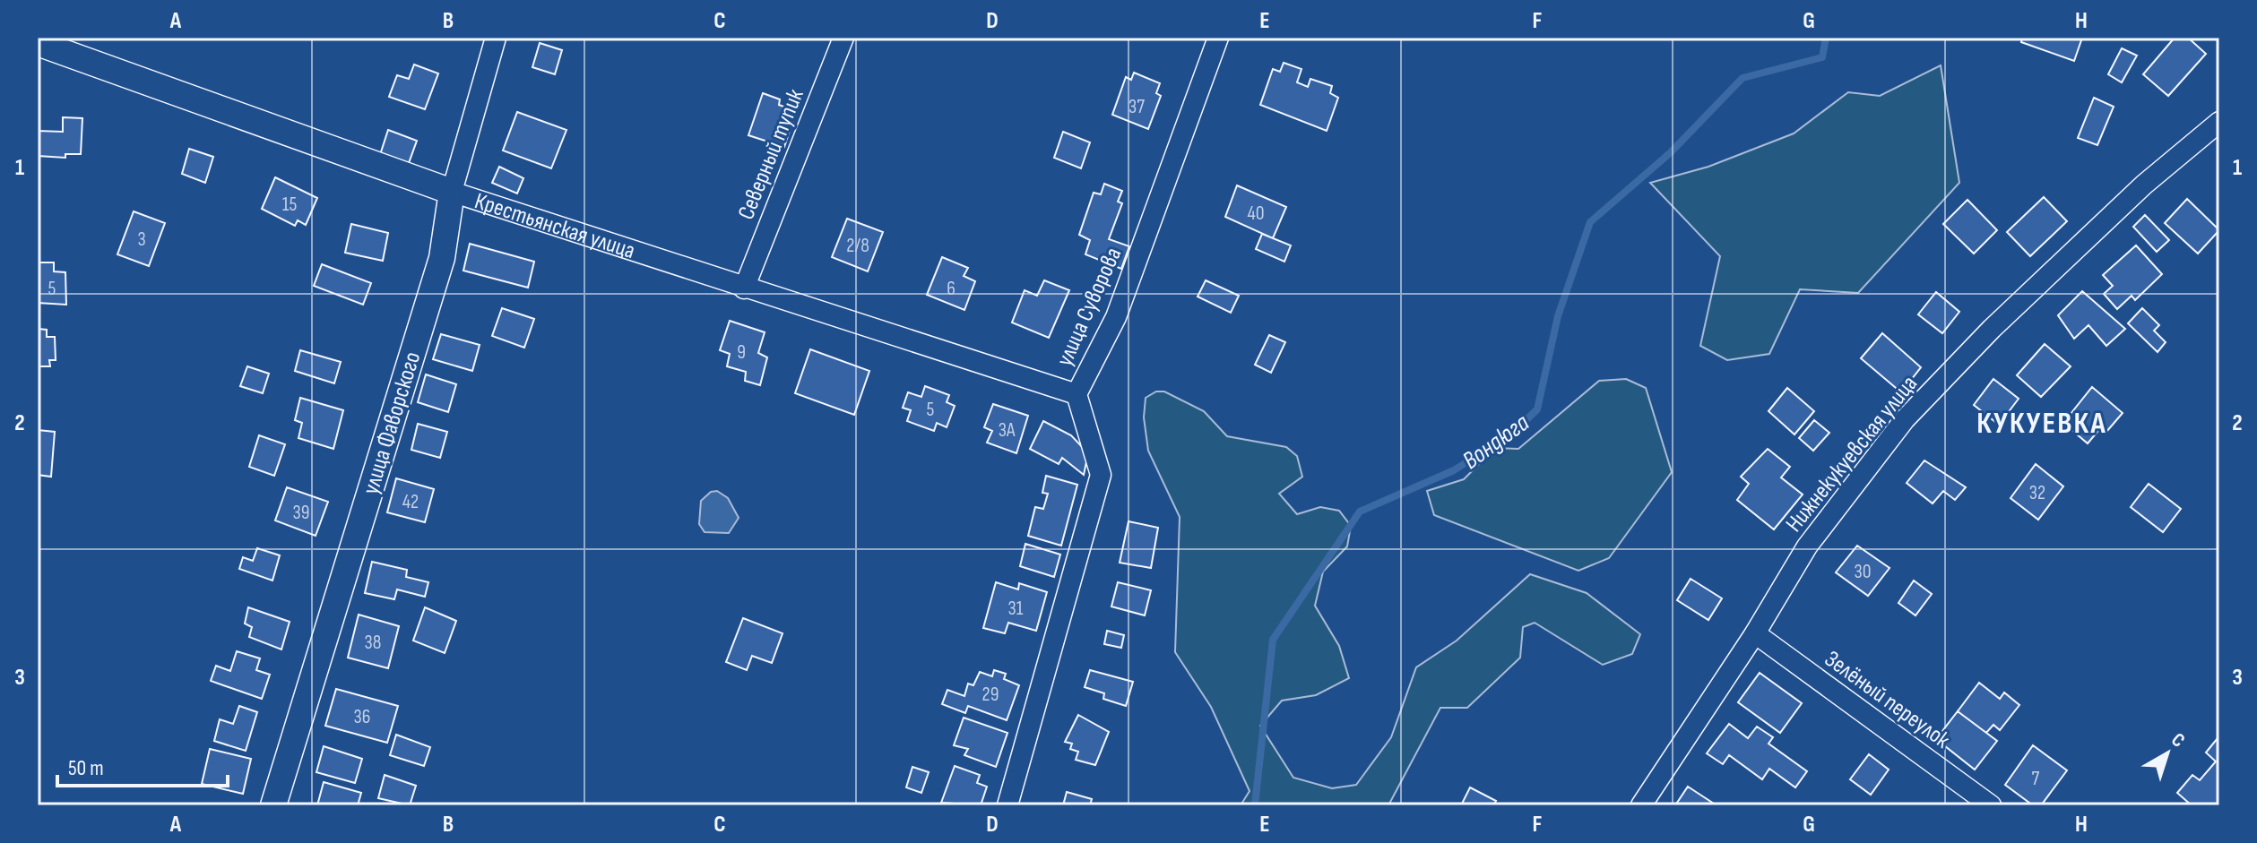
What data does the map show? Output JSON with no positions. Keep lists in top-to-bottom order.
{
  "streets": {
    "street": [
      "Северный тупик",
      "Крестьянская улица",
      "улица Суворова",
      "улица Фаворского",
      "Нижнекукуевская улица",
      "Зелёный переулок"
    ]
  },
  "crossings": [
    ["Северный тупик", "Крестьянская улица"],
    ["Крестьянская улица", "улица Суворова"],
    ["Крестьянская улица", "улица Фаворского"],
    ["Нижнекукуевская улица", "Зелёный переулок"]
  ],
  "districts": ["КУКУЕВКА"],
  "water": ["Вондюга"],
  "house_numbers": [
    "37",
    "15",
    "40",
    "3",
    "2/8",
    "5",
    "6",
    "9",
    "5",
    "3А",
    "32",
    "42",
    "39",
    "30",
    "31",
    "38",
    "29",
    "36",
    "7"
  ],
  "scale_bar": "50 m",
  "north": "top right",
  "grid": {
    "columns": [
      "A",
      "B",
      "C",
      "D",
      "E",
      "F",
      "G",
      "H"
    ],
    "rows": ["1", "2", "3"]
  }
}
